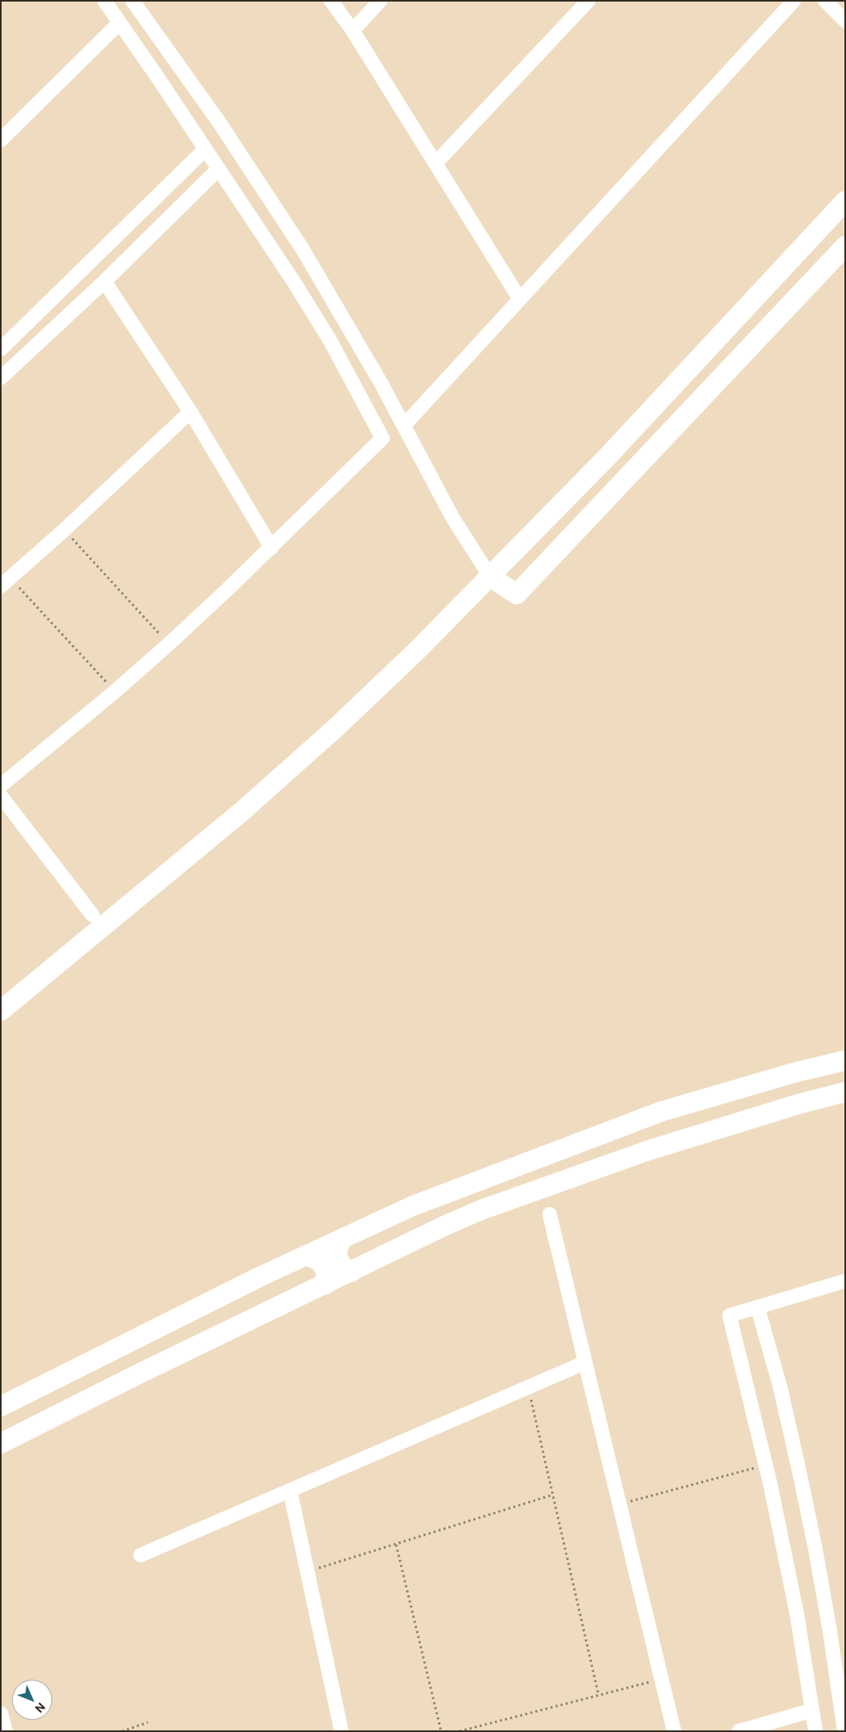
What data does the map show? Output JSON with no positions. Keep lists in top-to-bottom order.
{
  "north": "bottom right"
}
